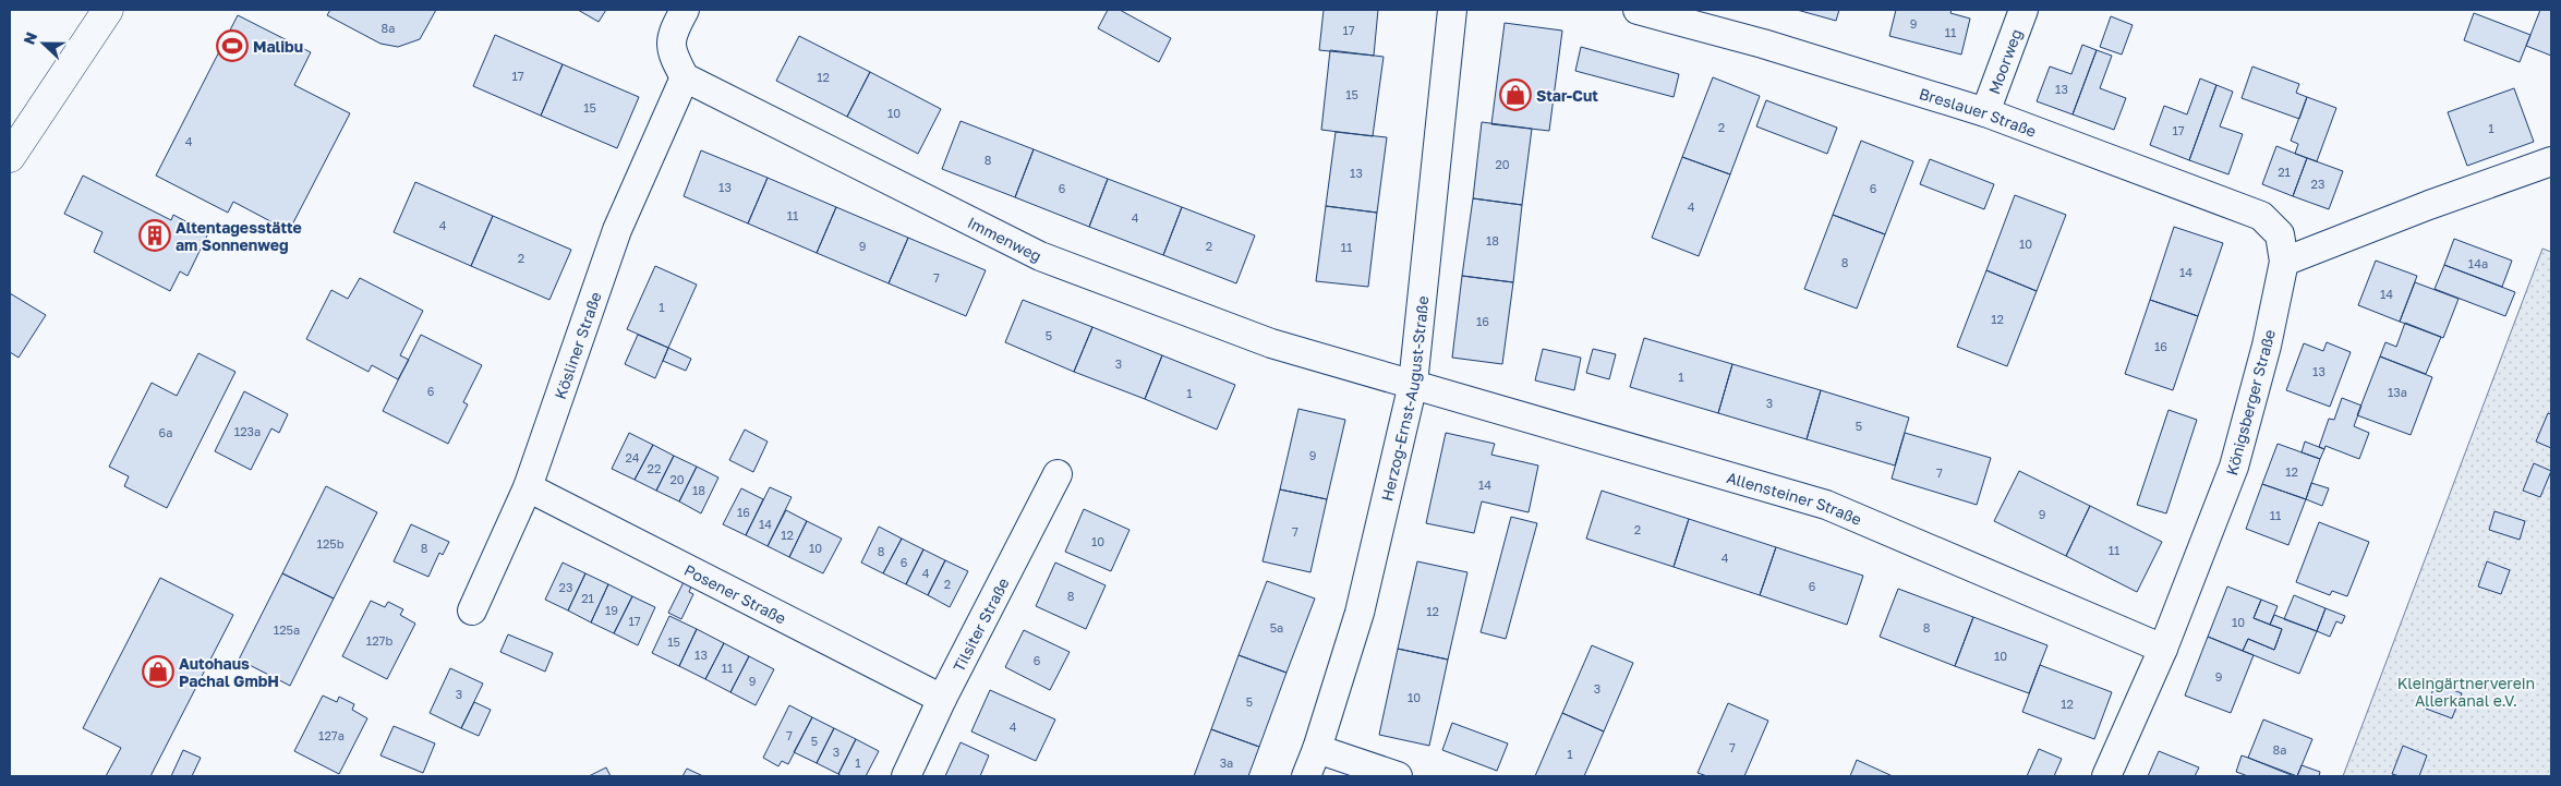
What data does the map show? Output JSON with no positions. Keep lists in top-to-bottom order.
{
  "streets": {
    "street": [
      "Moorweg",
      "Breslauer Straße",
      "Immenweg",
      "Kösliner Straße",
      "Herzog-Ernst-August-Straße",
      "Königsberger Straße",
      "Allensteiner Straße",
      "Posener Straße",
      "Tilsiter Straße"
    ]
  },
  "crossings": [
    ["Moorweg", "Breslauer Straße"],
    ["Breslauer Straße", "Königsberger Straße"],
    ["Immenweg", "Kösliner Straße"],
    ["Immenweg", "Herzog-Ernst-August-Straße"],
    ["Immenweg", "Allensteiner Straße"],
    ["Kösliner Straße", "Posener Straße"],
    ["Herzog-Ernst-August-Straße", "Allensteiner Straße"],
    ["Königsberger Straße", "Allensteiner Straße"],
    ["Posener Straße", "Tilsiter Straße"]
  ],
  "parks": ["Kleingärtnerverein Allerkanal e.V."],
  "places": {
    "sports": ["Malibu"],
    "shop": ["Star-Cut", "Autohaus Pachal GmbH"],
    "building": ["Altentagesstätte am Sonnenweg"]
  },
  "house_numbers": [
    "9",
    "8a",
    "17",
    "11",
    "17",
    "12",
    "13",
    "15",
    "15",
    "10",
    "2",
    "1",
    "17",
    "4",
    "8",
    "20",
    "21",
    "13",
    "23",
    "13",
    "6",
    "6",
    "4",
    "11",
    "4",
    "4",
    "18",
    "10",
    "9",
    "2",
    "11",
    "2",
    "8",
    "14a",
    "14",
    "7",
    "14",
    "1",
    "12",
    "16",
    "5",
    "16",
    "3",
    "13",
    "1",
    "6",
    "13a",
    "1",
    "3",
    "5",
    "123a",
    "6a",
    "9",
    "24",
    "22",
    "12",
    "7",
    "20",
    "14",
    "18",
    "16",
    "9",
    "11",
    "14",
    "2",
    "7",
    "12",
    "10",
    "125b",
    "8",
    "10",
    "11",
    "8",
    "4",
    "6",
    "4",
    "2",
    "6",
    "23",
    "8",
    "21",
    "19",
    "12",
    "17",
    "10",
    "5a",
    "8",
    "125a",
    "127b",
    "15",
    "13",
    "10",
    "6",
    "11",
    "9",
    "9",
    "3",
    "3",
    "10",
    "5",
    "12",
    "4",
    "127a",
    "7",
    "5",
    "7",
    "8a",
    "3",
    "1",
    "1",
    "3a"
  ],
  "north": "left"
}
